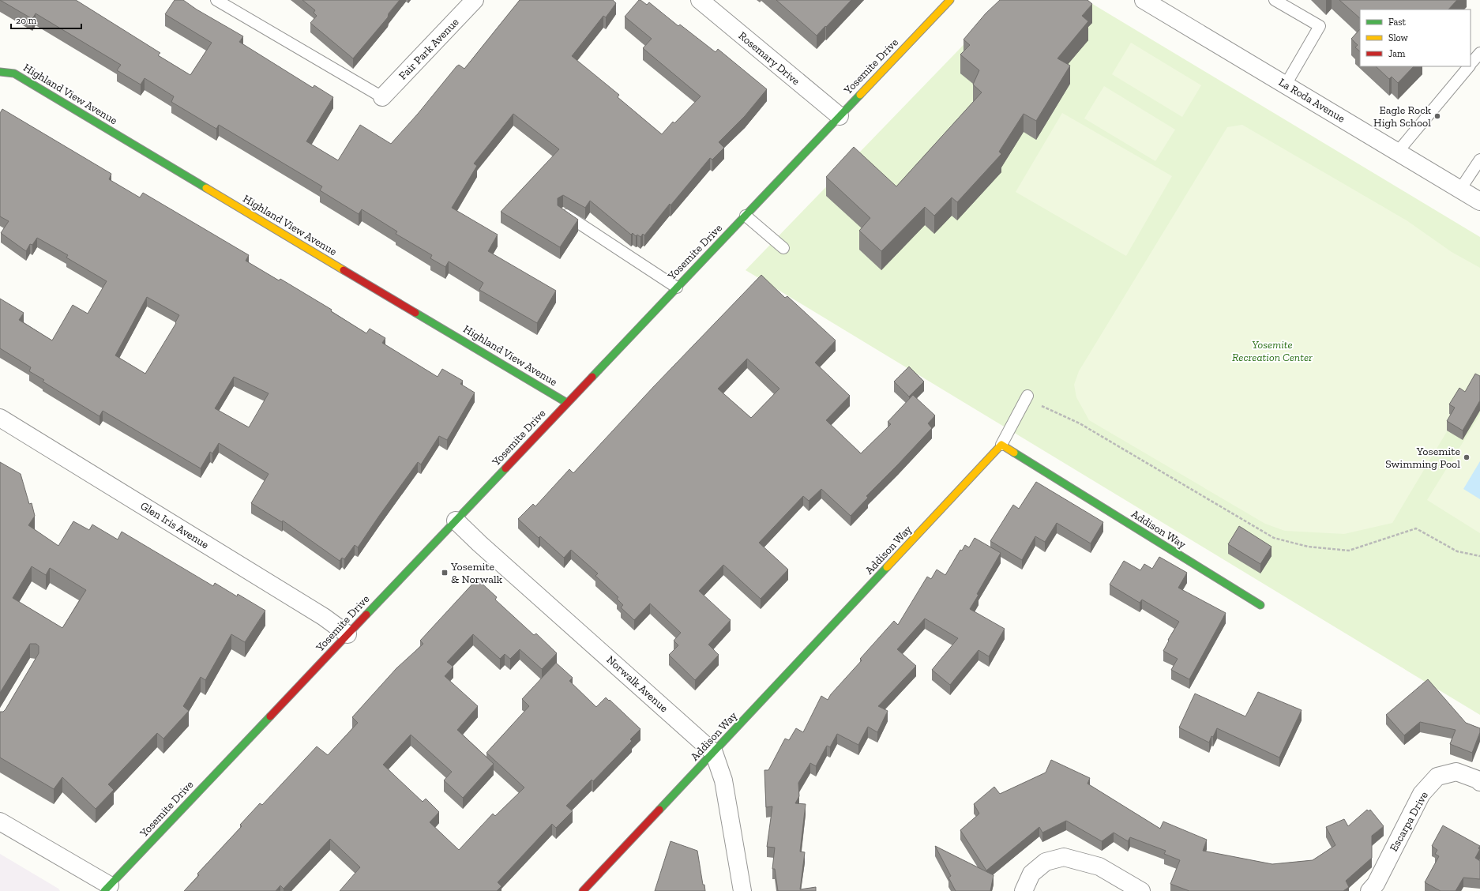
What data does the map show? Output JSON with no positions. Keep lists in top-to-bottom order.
{
  "streets": {
    "street": [
      "Fair Park Avenue",
      "Rosemary Drive",
      "Yosemite Drive",
      "Highland View Avenue",
      "La Roda Avenue",
      "Glen Iris Avenue",
      "Addison Way",
      "Norwalk Avenue",
      "Escarpa Drive"
    ]
  },
  "crossings": [
    ["Rosemary Drive", "Yosemite Drive"],
    ["Yosemite Drive", "Highland View Avenue"],
    ["Yosemite Drive", "Glen Iris Avenue"],
    ["Yosemite Drive", "Norwalk Avenue"],
    ["Addison Way", "Norwalk Avenue"]
  ],
  "parks": ["Yosemite Recreation Center"],
  "places": {
    "other": ["Eagle Rock High School", "Yosemite Swimming Pool"],
    "transit": ["Yosemite & Norwalk"]
  },
  "legend": ["Fast", "Slow", "Jam"],
  "scale_bar": "20 m"
}
